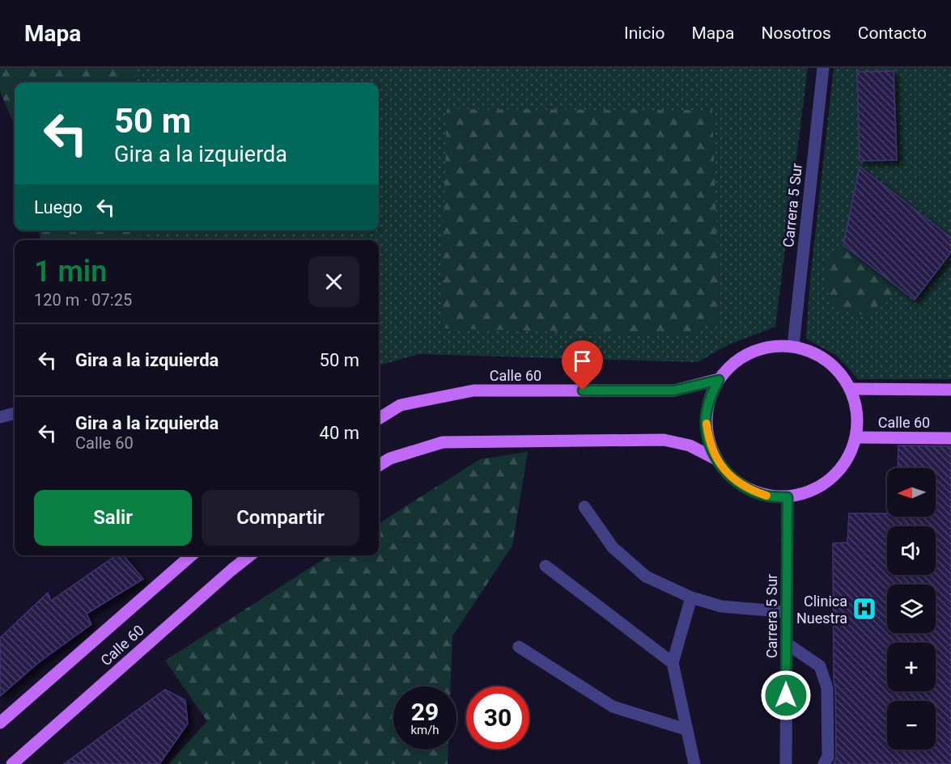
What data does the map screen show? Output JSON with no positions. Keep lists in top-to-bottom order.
{
  "streets": {
    "main road": ["Calle 60"],
    "street": ["Carrera 5 Sur"]
  },
  "crossings": [
    ["Carrera 5 Sur", "Calle 60"]
  ],
  "places": {
    "hospital": ["Clinica Nuestra"]
  },
  "north": "left",
  "page": {
    "header": "Mapa",
    "nav": [
      "Inicio",
      "Mapa",
      "Nosotros",
      "Contacto"
    ],
    "turn": ["50 m", "Gira a la izquierda"],
    "then": "Luego",
    "heading": ["1 min", "120 m · 07:25"],
    "list": [
      {
        "name": "Gira a la izquierda",
        "value": "50 m"
      },
      {
        "name": "Gira a la izquierda",
        "note": "Calle 60",
        "value": "40 m"
      }
    ],
    "map_buttons": ["+", "−"],
    "buttons": ["Salir", "Compartir"],
    "speed": "29 km/h",
    "limit": "30"
  }
}
